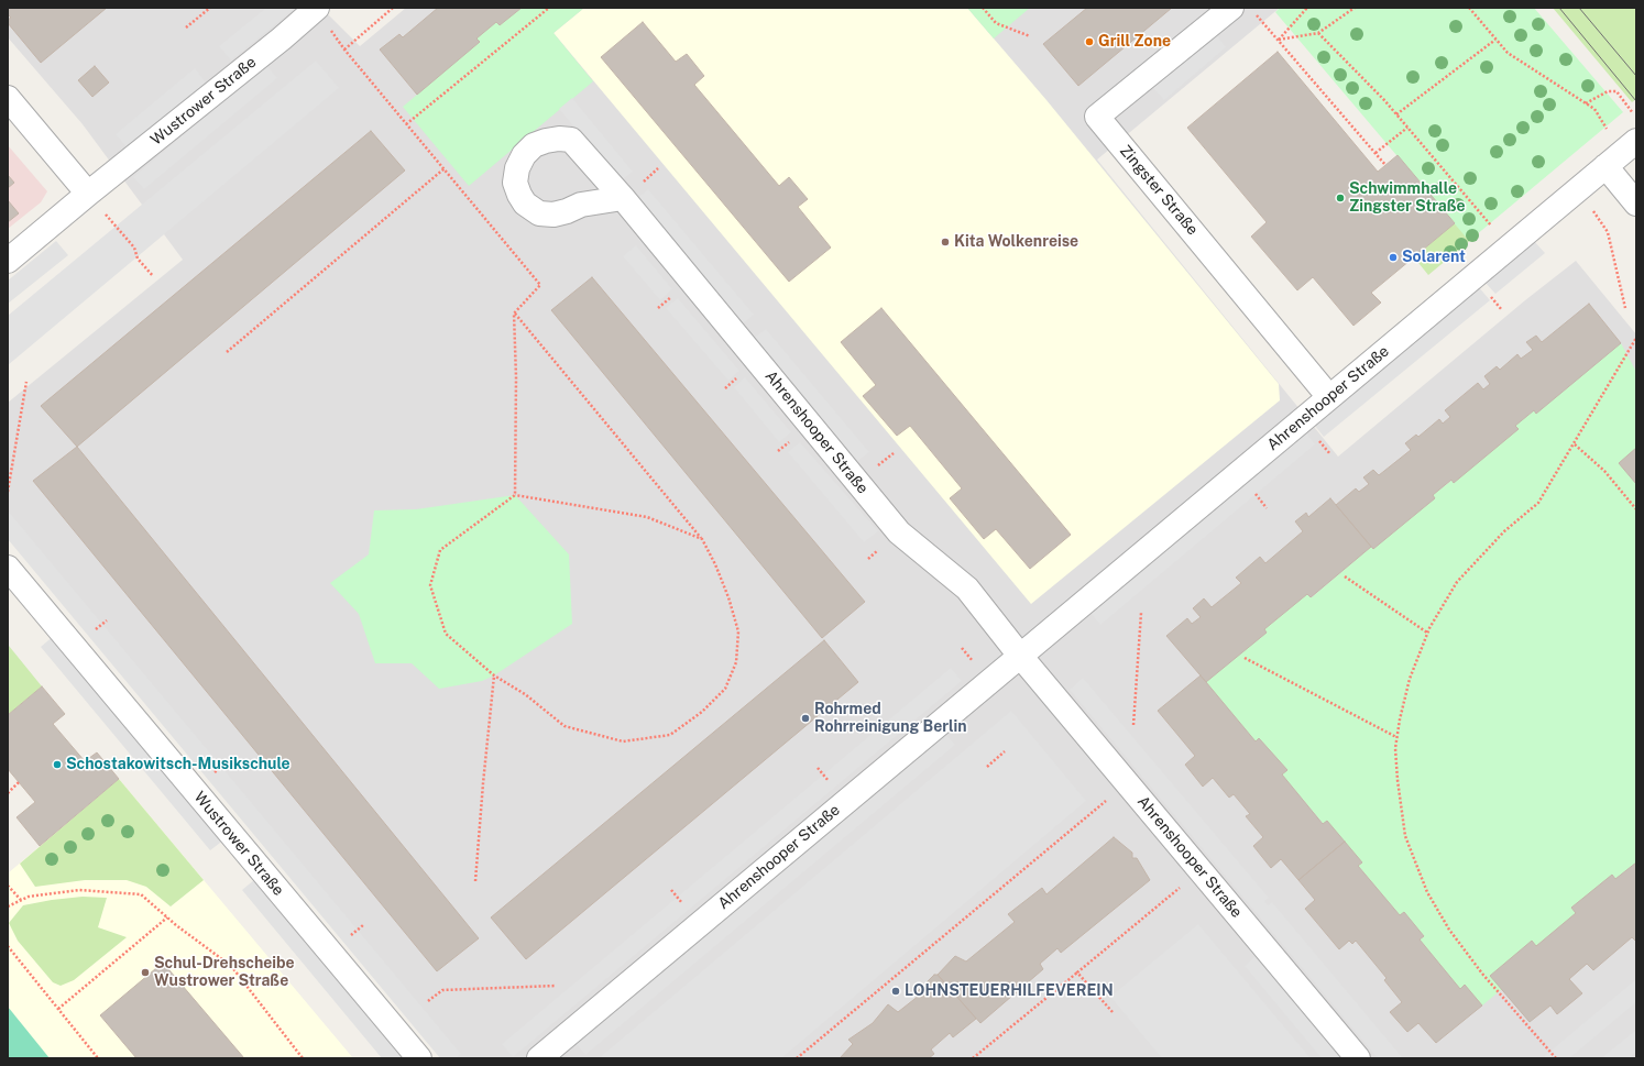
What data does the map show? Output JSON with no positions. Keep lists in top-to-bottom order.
{
  "streets": {
    "street": ["Wustrower Straße", "Zingster Straße", "Ahrenshooper Straße"]
  },
  "crossings": [
    ["Zingster Straße", "Ahrenshooper Straße"]
  ],
  "places": [
    "Grill Zone",
    "Schwimmhalle Zingster Straße",
    "Kita Wolkenreise",
    "Solarent",
    "Rohrmed Rohrreinigung Berlin",
    "Schostakowitsch-Musikschule",
    "Schul-Drehscheibe Wustrower Straße",
    "LOHNSTEUERHILFEVEREIN"
  ]
}
